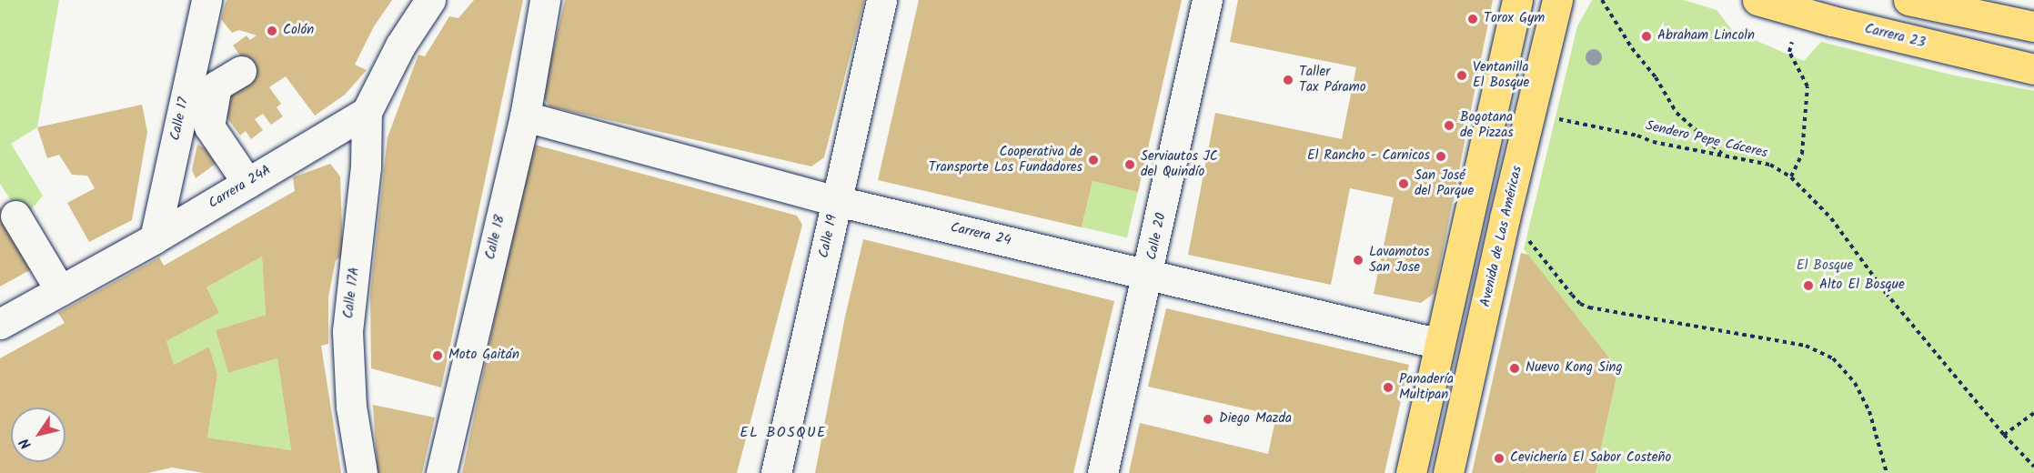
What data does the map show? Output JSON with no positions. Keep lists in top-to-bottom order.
{
  "streets": {
    "main road": ["Carrera 23", "Avenida de Las Américas"],
    "street": [
      "Calle 17",
      "Carrera 24A",
      "Carrera 24",
      "Calle 19",
      "Calle 20",
      "Calle 18",
      "Calle 17A"
    ],
    "path": ["Sendero Pepe Cáceres"]
  },
  "crossings": [
    ["Calle 17", "Carrera 24A"],
    ["Sendero Pepe Cáceres", "Avenida de Las Américas"],
    ["Carrera 24A", "Calle 17A"],
    ["Carrera 24", "Calle 19"],
    ["Carrera 24", "Calle 20"],
    ["Carrera 24", "Calle 18"]
  ],
  "districts": ["EL BOSQUE"],
  "parks": ["El Bosque"],
  "places": [
    "Torox Gym",
    "Colón",
    "Abraham Lincoln",
    "Ventanilla El Bosque",
    "Taller Tax Páramo",
    "Bogotana de Pizzas",
    "El Rancho - Carnicos",
    "Cooperativa de Transporte Los Fundadores",
    "Serviautos JC del Quindío",
    "San José del Parque",
    "Lavamotos San Jose",
    "Alto El Bosque",
    "Moto Gaitán",
    "Nuevo Kong Sing",
    "Panadería Multipan",
    "Diego Mazda",
    "Cevichería El Sabor Costeño"
  ],
  "north": "bottom left"
}
